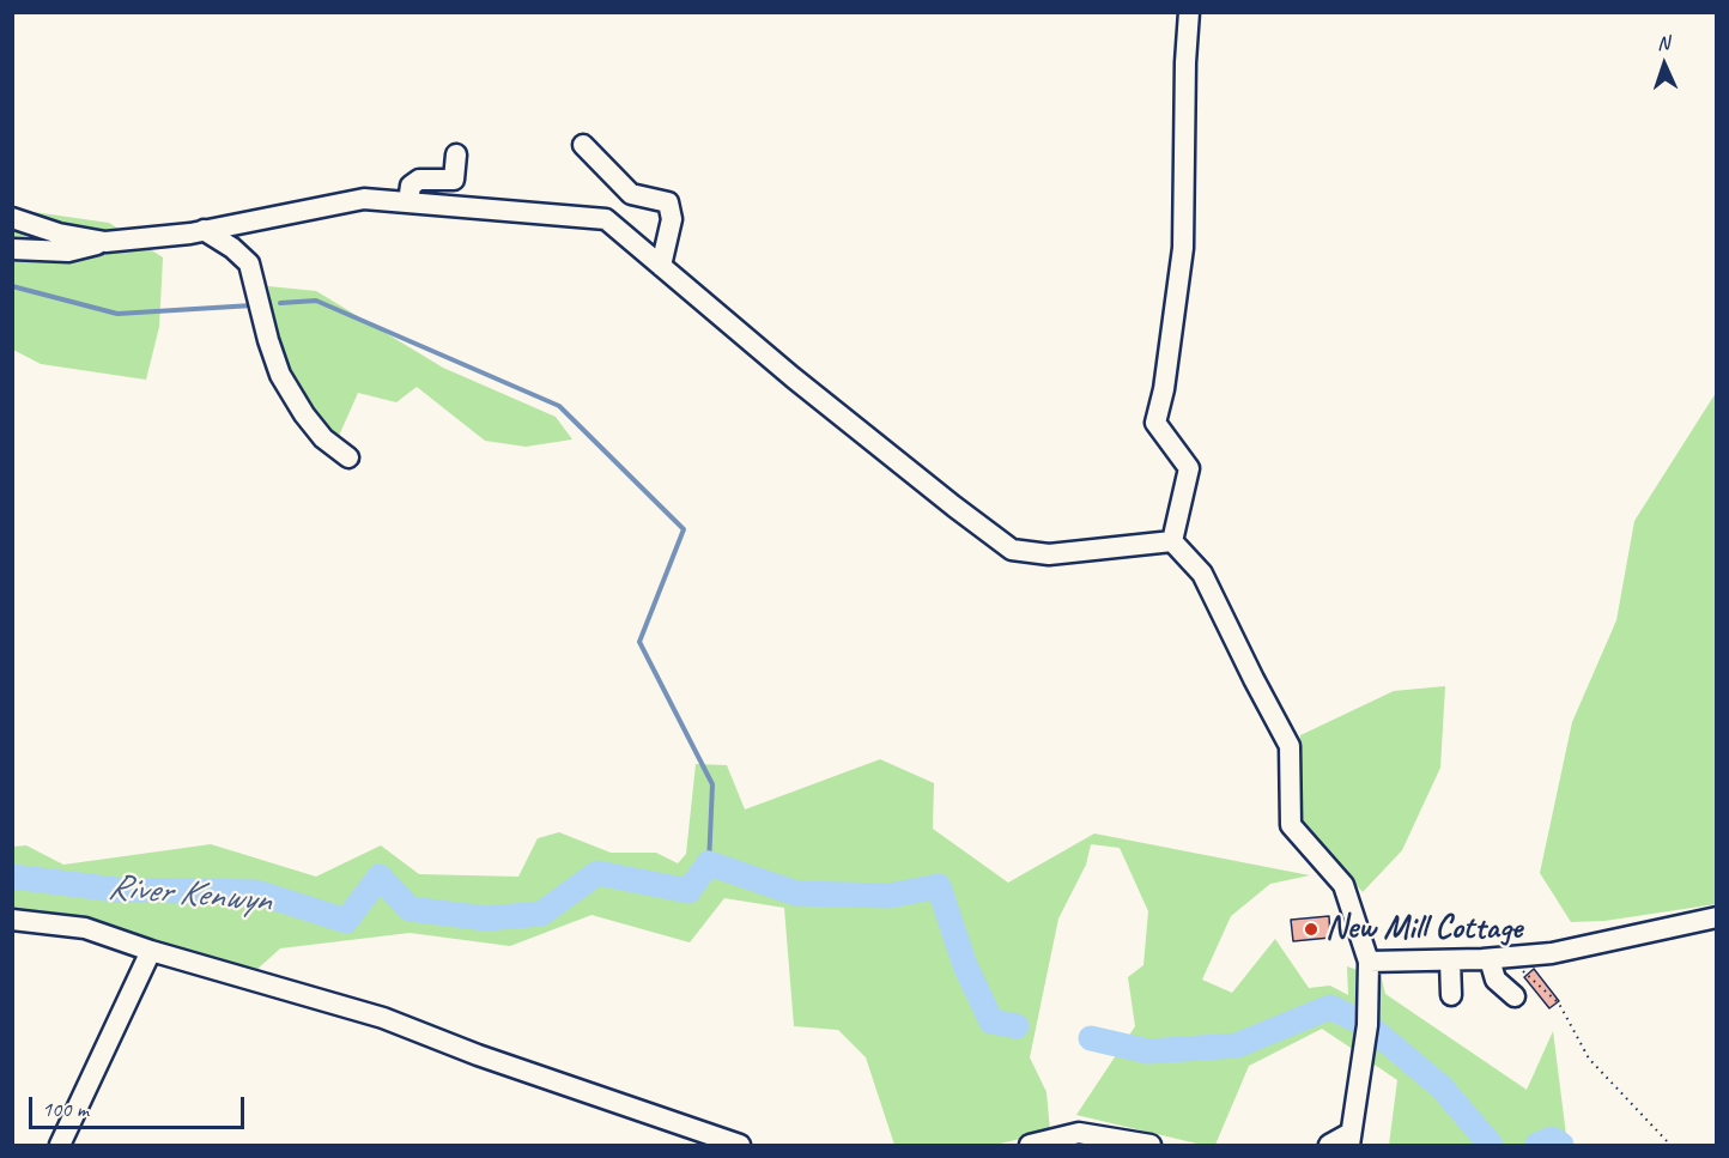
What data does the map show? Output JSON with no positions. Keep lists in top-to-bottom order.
{
  "water": ["River Kenwyn"],
  "places": ["New Mill Cottage"],
  "scale_bar": "100 m",
  "north": "top"
}
